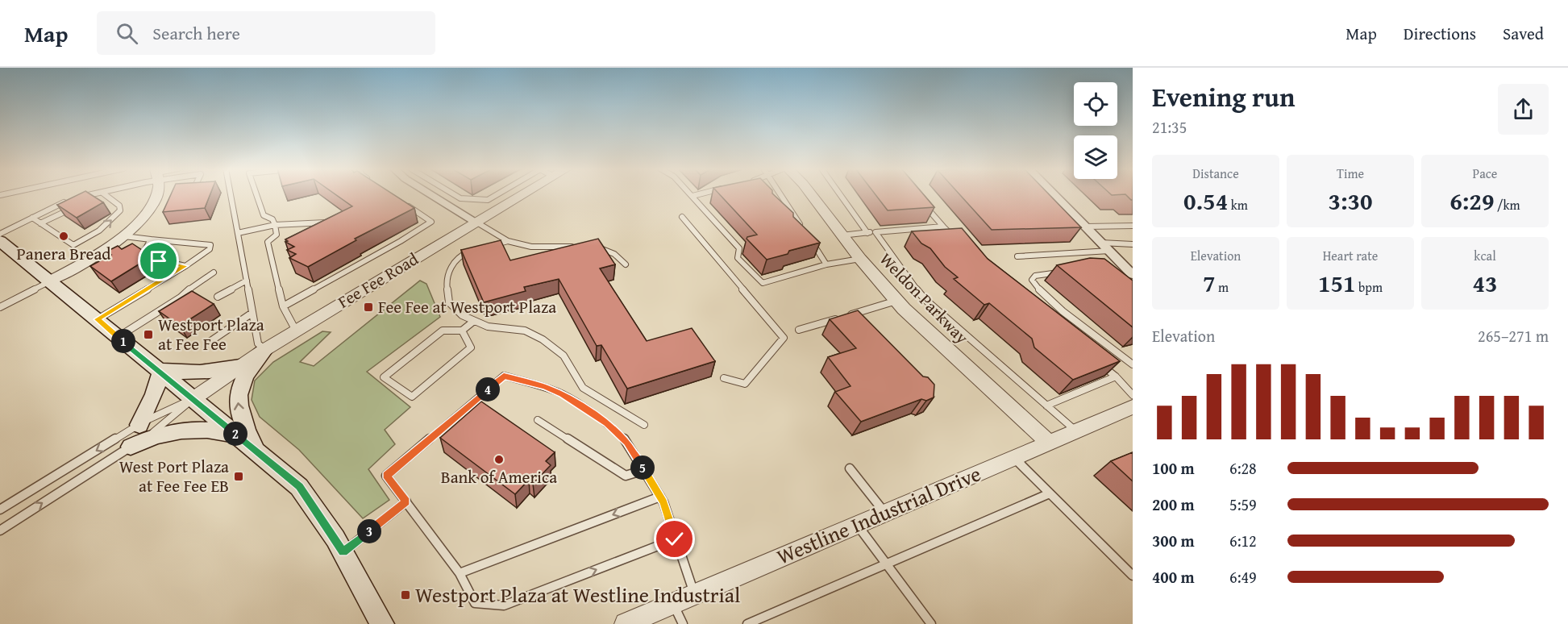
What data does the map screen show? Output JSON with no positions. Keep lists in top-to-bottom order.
{
  "streets": {
    "street": ["Fee Fee Road", "Weldon Parkway", "Westline Industrial Drive"]
  },
  "crossings": [
    ["Weldon Parkway", "Westline Industrial Drive"]
  ],
  "places": {
    "other": ["Panera Bread", "Bank of America"],
    "transit": [
      "Fee Fee at Westport Plaza",
      "Westport Plaza at Fee Fee",
      "West Port Plaza at Fee Fee EB",
      "Westport Plaza at Westline Industrial"
    ]
  },
  "page": {
    "header": "Map",
    "search": "Search here",
    "nav": ["Map", "Directions", "Saved"],
    "heading": ["Evening run", "21:35"],
    "stats": [
      ["Distance", "0.54 km"],
      ["Time", "3:30"],
      ["Pace", "6:29 /km"],
      ["Elevation", "7 m"],
      ["Heart rate", "151 bpm"],
      ["kcal", "43"]
    ],
    "chart": ["Elevation", "265–271 m"],
    "pins": [
      "1",
      "4",
      "2",
      "5",
      "3"
    ],
    "list": [
      {
        "name": "100 m",
        "note": "6:28"
      },
      {
        "name": "200 m",
        "note": "5:59"
      },
      {
        "name": "300 m",
        "note": "6:12"
      },
      {
        "name": "400 m",
        "note": "6:49"
      }
    ]
  }
}
